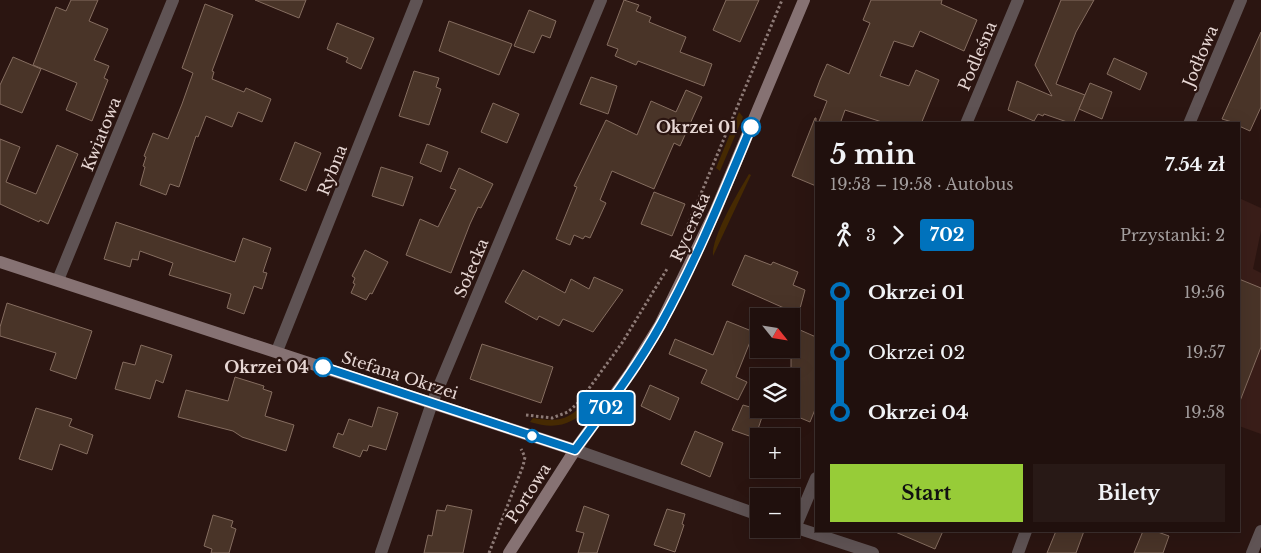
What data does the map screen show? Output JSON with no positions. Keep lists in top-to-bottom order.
{
  "streets": {
    "street": [
      "Podleśna",
      "Jodłowa",
      "Kwiatowa",
      "Rybna",
      "Rycerska",
      "Sołecka",
      "Stefana Okrzei",
      "Portowa"
    ]
  },
  "crossings": [
    ["Kwiatowa", "Stefana Okrzei"],
    ["Rybna", "Stefana Okrzei"],
    ["Rycerska", "Stefana Okrzei"],
    ["Rycerska", "Portowa"],
    ["Sołecka", "Stefana Okrzei"],
    ["Stefana Okrzei", "Portowa"]
  ],
  "places": ["Okrzei 01", "Okrzei 04"],
  "lines": ["bus line 702"],
  "north": "bottom right",
  "page": {
    "on_map": "702",
    "heading": ["5 min", "19:53 – 19:58 · Autobus", "7.54 zł"],
    "legs": ["3", "702", "Przystanki: 2"],
    "list": [
      {
        "name": "Okrzei 01",
        "value": "19:56"
      },
      {
        "name": "Okrzei 02",
        "value": "19:57"
      },
      {
        "name": "Okrzei 04",
        "value": "19:58"
      }
    ],
    "map_buttons": ["+", "−"],
    "buttons": ["Start", "Bilety"]
  }
}
